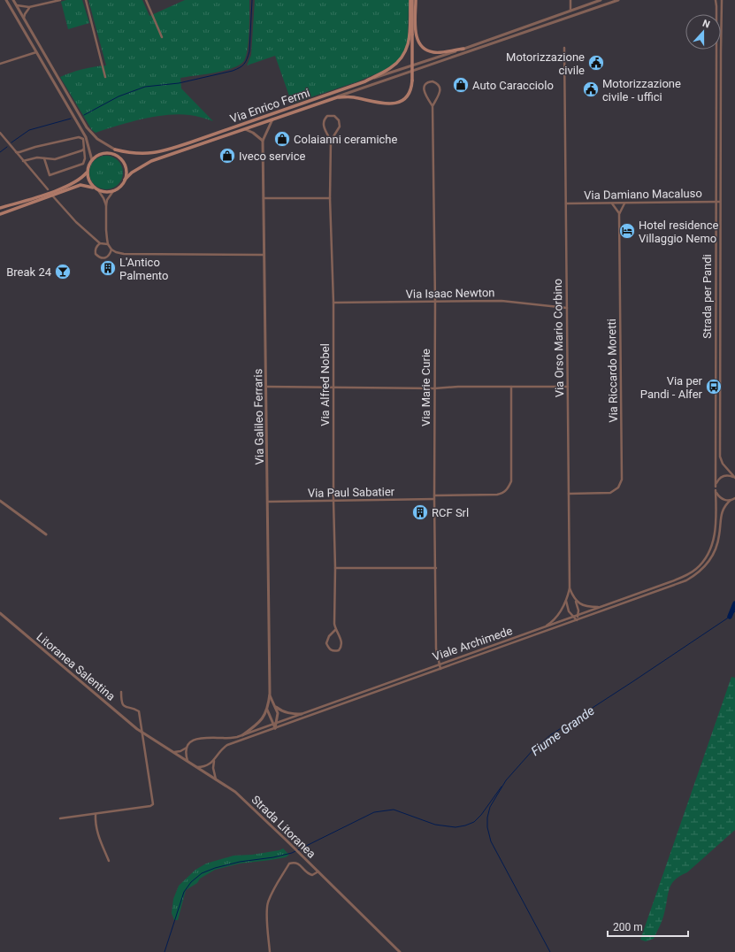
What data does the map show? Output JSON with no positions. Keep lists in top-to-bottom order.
{
  "streets": {
    "main road": ["Via Enrico Fermi"],
    "street": [
      "Via Damiano Macaluso",
      "Via Isaac Newton",
      "Strada per Pandi",
      "Via Orso Mario Corbino",
      "Via Riccardo Moretti",
      "Via Alfred Nobel",
      "Via Marie Curie",
      "Via Galileo Ferraris",
      "Via Paul Sabatier",
      "Viale Archimede",
      "Litoranea Salentina",
      "Strada Litoranea"
    ]
  },
  "crossings": [
    ["Via Damiano Macaluso", "Strada per Pandi"],
    ["Via Damiano Macaluso", "Via Orso Mario Corbino"],
    ["Via Damiano Macaluso", "Via Riccardo Moretti"],
    ["Via Isaac Newton", "Via Orso Mario Corbino"],
    ["Via Isaac Newton", "Via Alfred Nobel"],
    ["Via Isaac Newton", "Via Marie Curie"],
    ["Strada per Pandi", "Viale Archimede"],
    ["Via Orso Mario Corbino", "Via Riccardo Moretti"],
    ["Via Orso Mario Corbino", "Viale Archimede"],
    ["Via Alfred Nobel", "Via Paul Sabatier"],
    ["Via Marie Curie", "Via Paul Sabatier"],
    ["Via Marie Curie", "Viale Archimede"],
    ["Via Galileo Ferraris", "Via Paul Sabatier"],
    ["Via Galileo Ferraris", "Viale Archimede"],
    ["Viale Archimede", "Strada Litoranea"],
    ["Litoranea Salentina", "Strada Litoranea"]
  ],
  "water": ["Fiume Grande"],
  "places": {
    "public building": ["Motorizzazione civile", "Motorizzazione civile - uffici"],
    "shop": ["Auto Caracciolo", "Colaianni ceramiche", "Iveco service"],
    "hotel": ["Hotel residence Villaggio Nemo"],
    "building": ["L'Antico Palmento", "RCF Srl"],
    "bar": ["Break 24"],
    "bus stop": ["Via per Pandi - Alfer"]
  },
  "scale_bar": "200 m",
  "north": "top"
}
